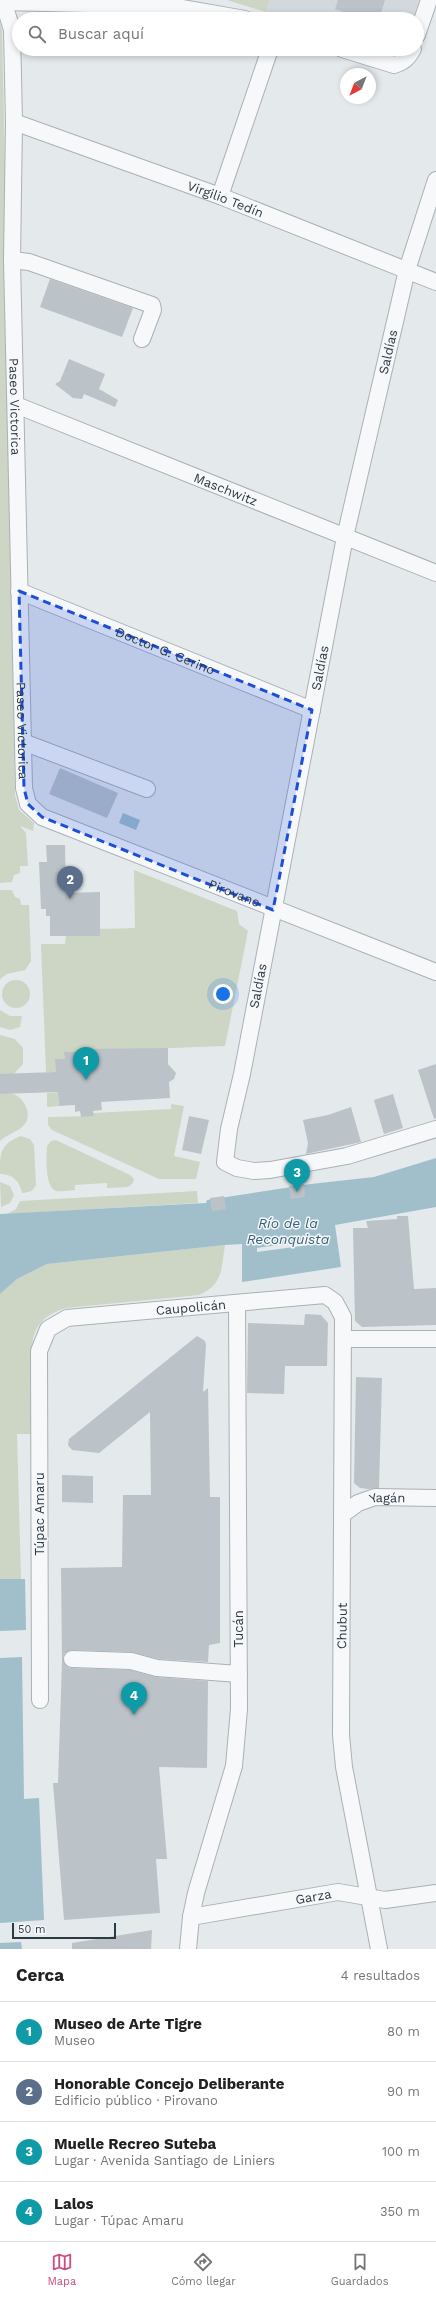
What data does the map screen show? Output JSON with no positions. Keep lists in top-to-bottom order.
{
  "streets": {
    "street": [
      "Virgilio Tedín",
      "Saldías",
      "Paseo Victorica",
      "Maschwitz",
      "Doctor G. Cerino",
      "Pirovano",
      "Caupolicán",
      "Yagán",
      "Túpac Amaru",
      "Chubut",
      "Tucán",
      "Garza"
    ]
  },
  "crossings": [
    ["Virgilio Tedín", "Saldías"],
    ["Virgilio Tedín", "Paseo Victorica"],
    ["Saldías", "Maschwitz"],
    ["Saldías", "Doctor G. Cerino"],
    ["Saldías", "Pirovano"],
    ["Paseo Victorica", "Maschwitz"],
    ["Paseo Victorica", "Doctor G. Cerino"],
    ["Paseo Victorica", "Pirovano"],
    ["Caupolicán", "Túpac Amaru"],
    ["Caupolicán", "Chubut"],
    ["Caupolicán", "Tucán"],
    ["Yagán", "Chubut"],
    ["Chubut", "Garza"],
    ["Tucán", "Garza"]
  ],
  "water": ["Río de la Reconquista"],
  "scale_bar": "50 m",
  "north": "bottom left",
  "page": {
    "search": "Buscar aquí",
    "pins": [
      "2",
      "1",
      "3",
      "4"
    ],
    "scale": "50 m",
    "heading": ["Cerca", "4 resultados"],
    "list": [
      {
        "mark": "1",
        "name": "Museo de Arte Tigre",
        "note": "Museo",
        "value": "80 m"
      },
      {
        "mark": "2",
        "name": "Honorable Concejo Deliberante",
        "note": "Edificio público · Pirovano",
        "value": "90 m"
      },
      {
        "mark": "3",
        "name": "Muelle Recreo Suteba",
        "note": "Lugar · Avenida Santiago de Liniers",
        "value": "100 m"
      },
      {
        "mark": "4",
        "name": "Lalos",
        "note": "Lugar · Túpac Amaru",
        "value": "350 m"
      }
    ],
    "nav": ["Mapa", "Cómo llegar", "Guardados"]
  }
}
